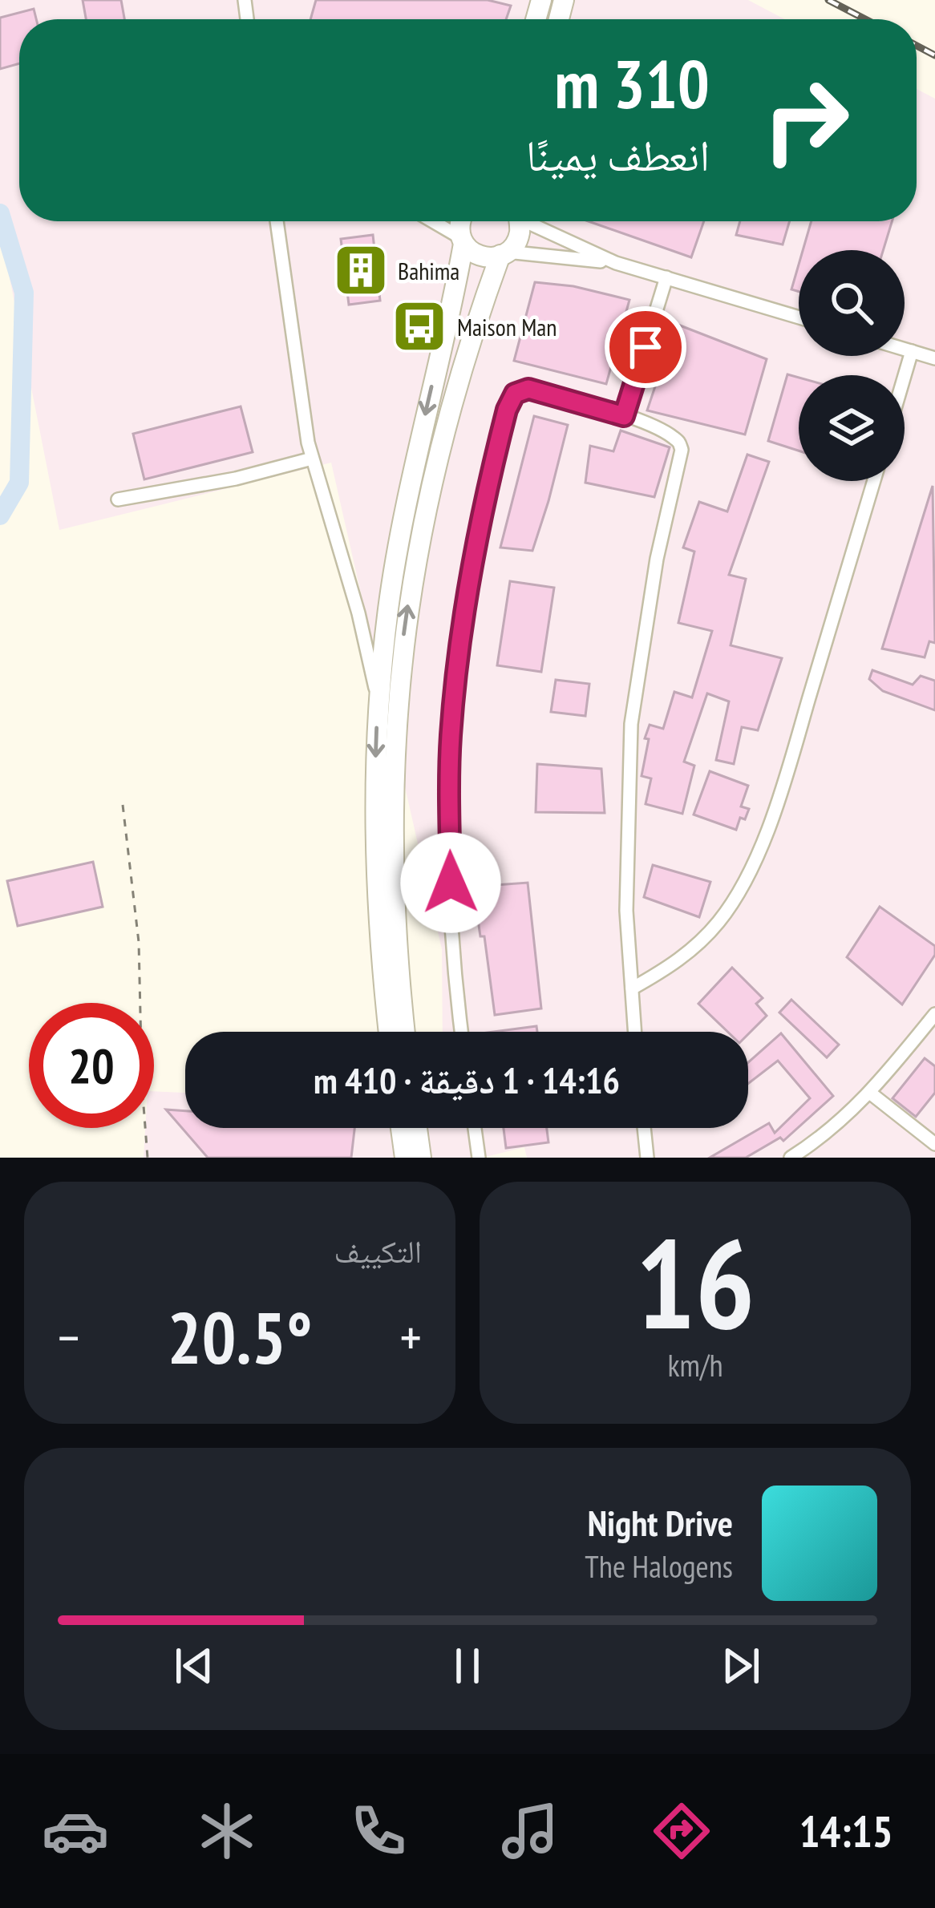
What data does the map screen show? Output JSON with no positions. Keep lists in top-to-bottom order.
{
  "places": {
    "building": ["Bahima"],
    "bus stop": ["Maison Man"]
  },
  "page": {
    "turn": ["310 m", "انعطف يمينًا"],
    "limit": "20",
    "trip": "14:16 · 1 دقيقة · 410 m",
    "tile": [
      ["16", "km/h"],
      "التكييف"
    ],
    "heat": ["−", "20.5°", "+"],
    "song": ["Night Drive", "The Halogens"],
    "tabs": "14:15"
  }
}
